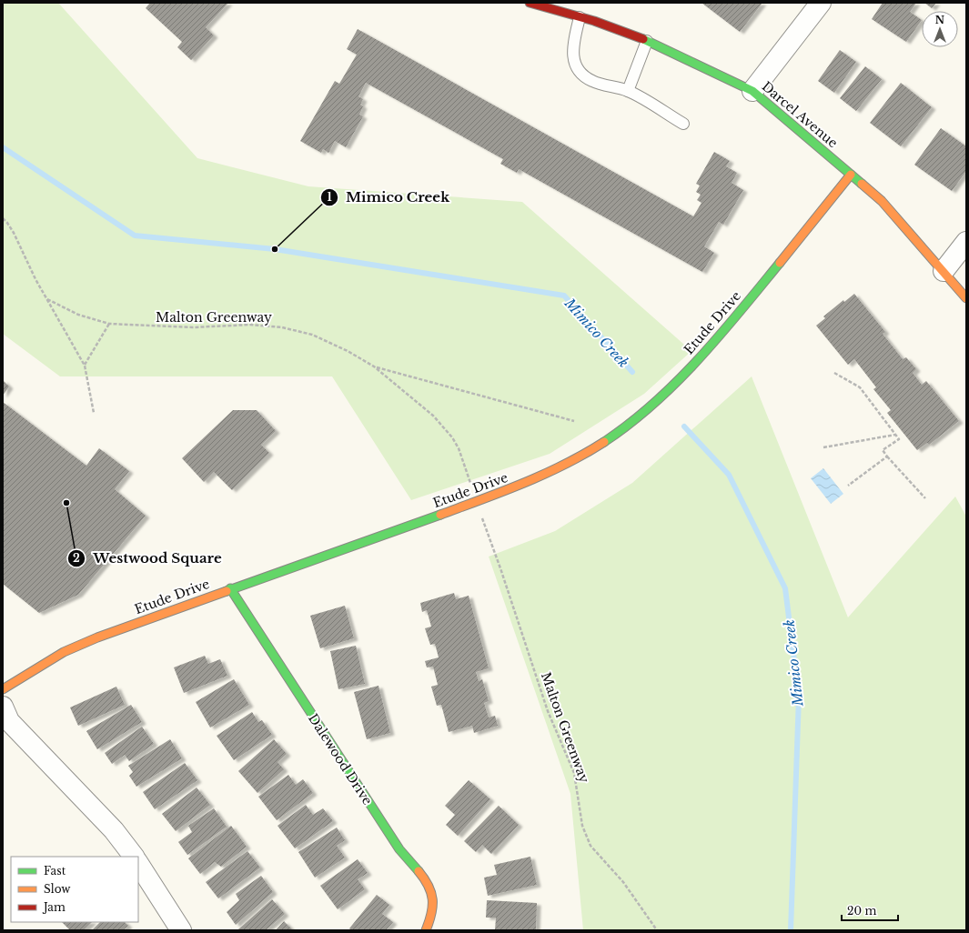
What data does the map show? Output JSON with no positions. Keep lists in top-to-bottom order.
{
  "streets": {
    "street": ["Darcel Avenue", "Etude Drive", "Dalewood Drive"],
    "path": ["Malton Greenway"]
  },
  "crossings": [
    ["Darcel Avenue", "Etude Drive"],
    ["Etude Drive", "Dalewood Drive"]
  ],
  "water": ["Mimico Creek"],
  "places": ["Mimico Creek", "Westwood Square"],
  "legend": ["Fast", "Slow", "Jam"],
  "scale_bar": "20 m",
  "north": "top"
}
